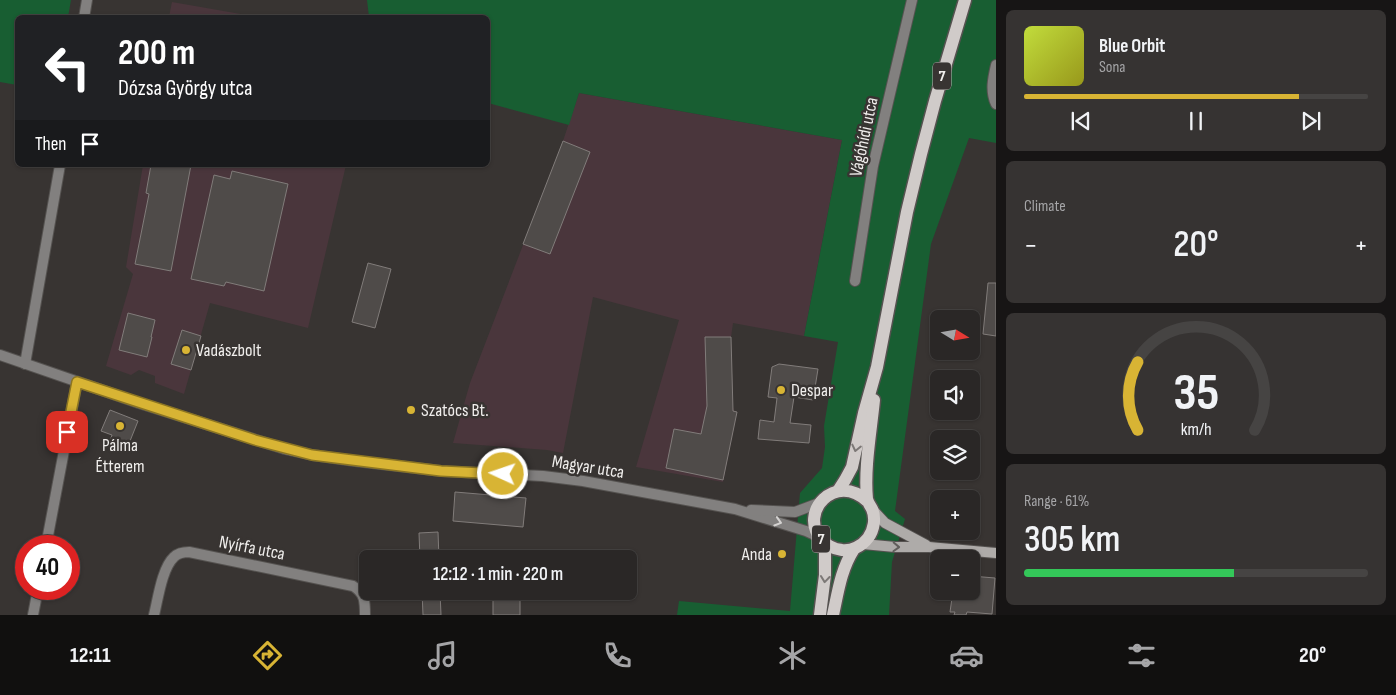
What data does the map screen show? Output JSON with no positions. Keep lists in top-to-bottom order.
{
  "streets": {
    "main road": ["7"],
    "street": ["Vágóhídi utca", "Magyar utca", "Nyírfa utca"]
  },
  "crossings": [
    ["7", "Magyar utca"]
  ],
  "places": [
    "Vadászbolt",
    "Despar",
    "Szatócs Bt.",
    "Pálma Étterem",
    "Anda"
  ],
  "north": "right",
  "page": {
    "turn": ["200 m", "Dózsa György utca"],
    "song": ["Blue Orbit", "Sona"],
    "then": "Then",
    "tile": [
      "Climate",
      ["Range · 61%", "305 km"]
    ],
    "heat": ["−", "20°", "+"],
    "map_buttons": ["+", "−"],
    "limit": "40",
    "trip": "12:12 · 1 min · 220 m",
    "tabs": ["12:11", "20°"],
    "gauge": ["35", "km/h"]
  }
}
